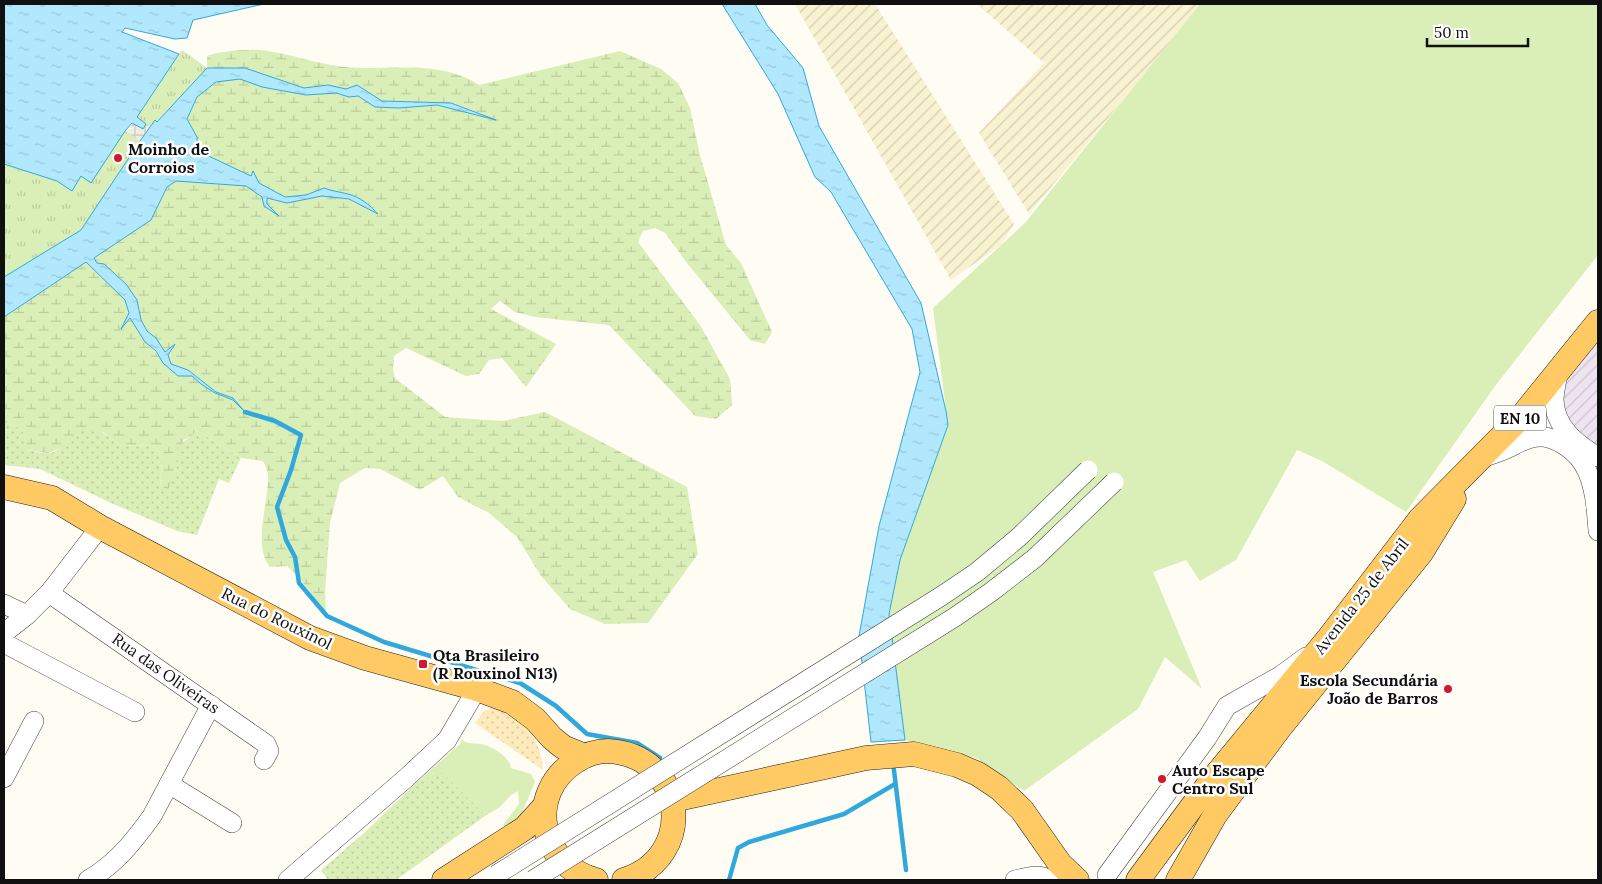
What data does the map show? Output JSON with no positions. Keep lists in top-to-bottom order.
{
  "streets": {
    "main road": ["EN 10", "Avenida 25 de Abril", "Rua do Rouxinol"],
    "street": ["Rua das Oliveiras"]
  },
  "places": {
    "other": ["Moinho de Corroios", "Escola Secundária João de Barros", "Auto Escape Centro Sul"],
    "transit": ["Qta Brasileiro (R Rouxinol N13)"]
  },
  "scale_bar": "50 m"
}
